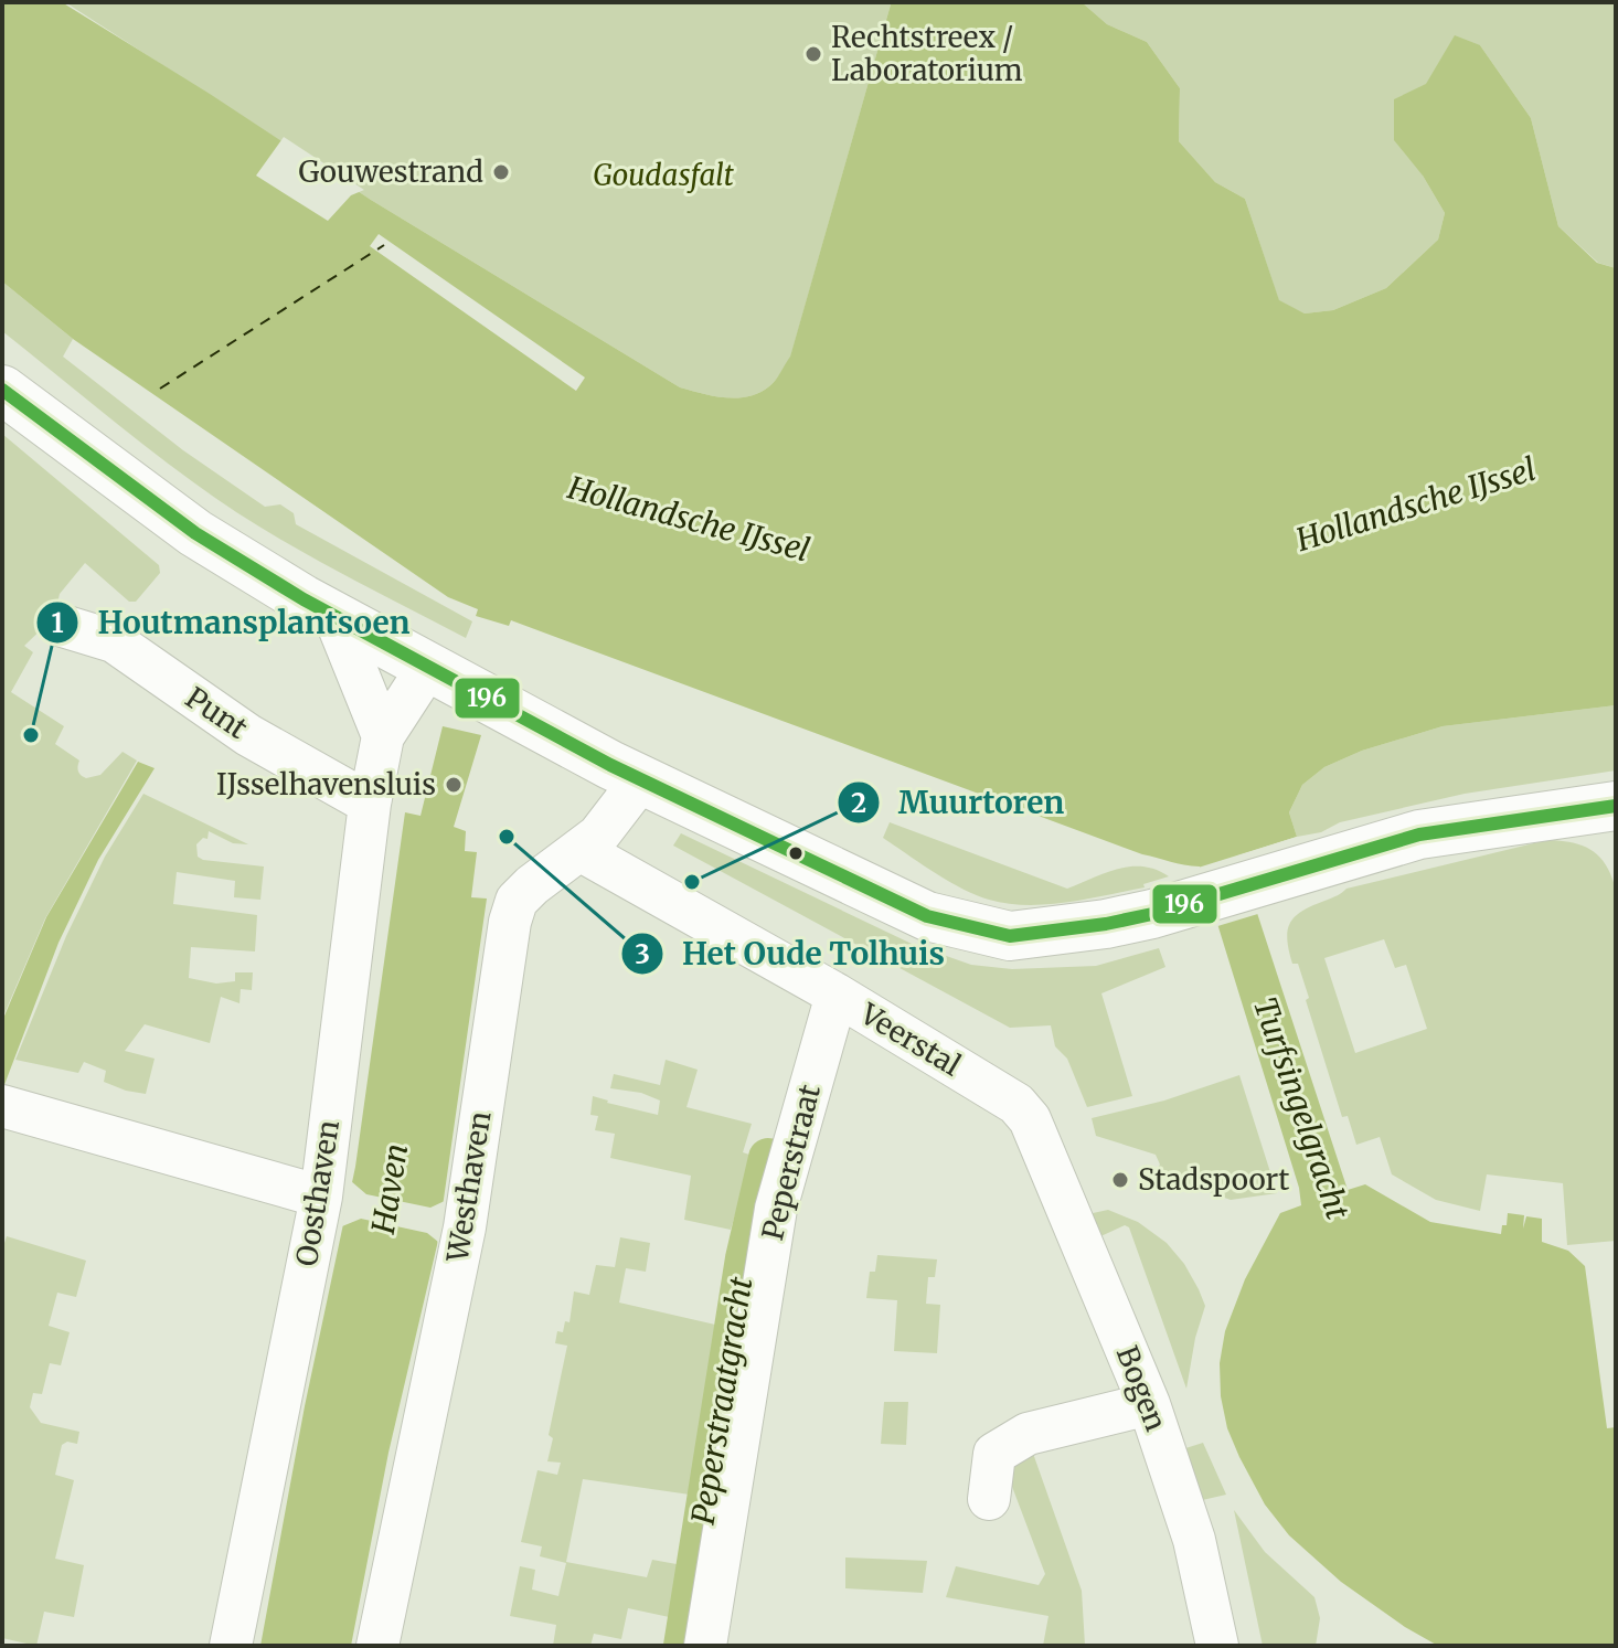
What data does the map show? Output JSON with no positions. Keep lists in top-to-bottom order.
{
  "streets": {
    "street": [
      "Punt",
      "Veerstal",
      "Peperstraat",
      "Westhaven",
      "Oosthaven",
      "Bogen"
    ]
  },
  "crossings": [
    ["Punt", "Oosthaven"],
    ["Veerstal", "Peperstraat"],
    ["Veerstal", "Westhaven"],
    ["Veerstal", "Bogen"]
  ],
  "water": [
    "Hollandsche IJssel",
    "Turfsingelgracht",
    "Haven",
    "Peperstraatgracht"
  ],
  "parks": ["Goudasfalt"],
  "places": [
    "Rechtstreex / Laboratorium",
    "Gouwestrand",
    "Houtmansplantsoen",
    "IJsselhavensluis",
    "Het Oude Tolhuis",
    "Muurtoren",
    "Stadspoort"
  ],
  "lines": ["transit line 196"]
}
